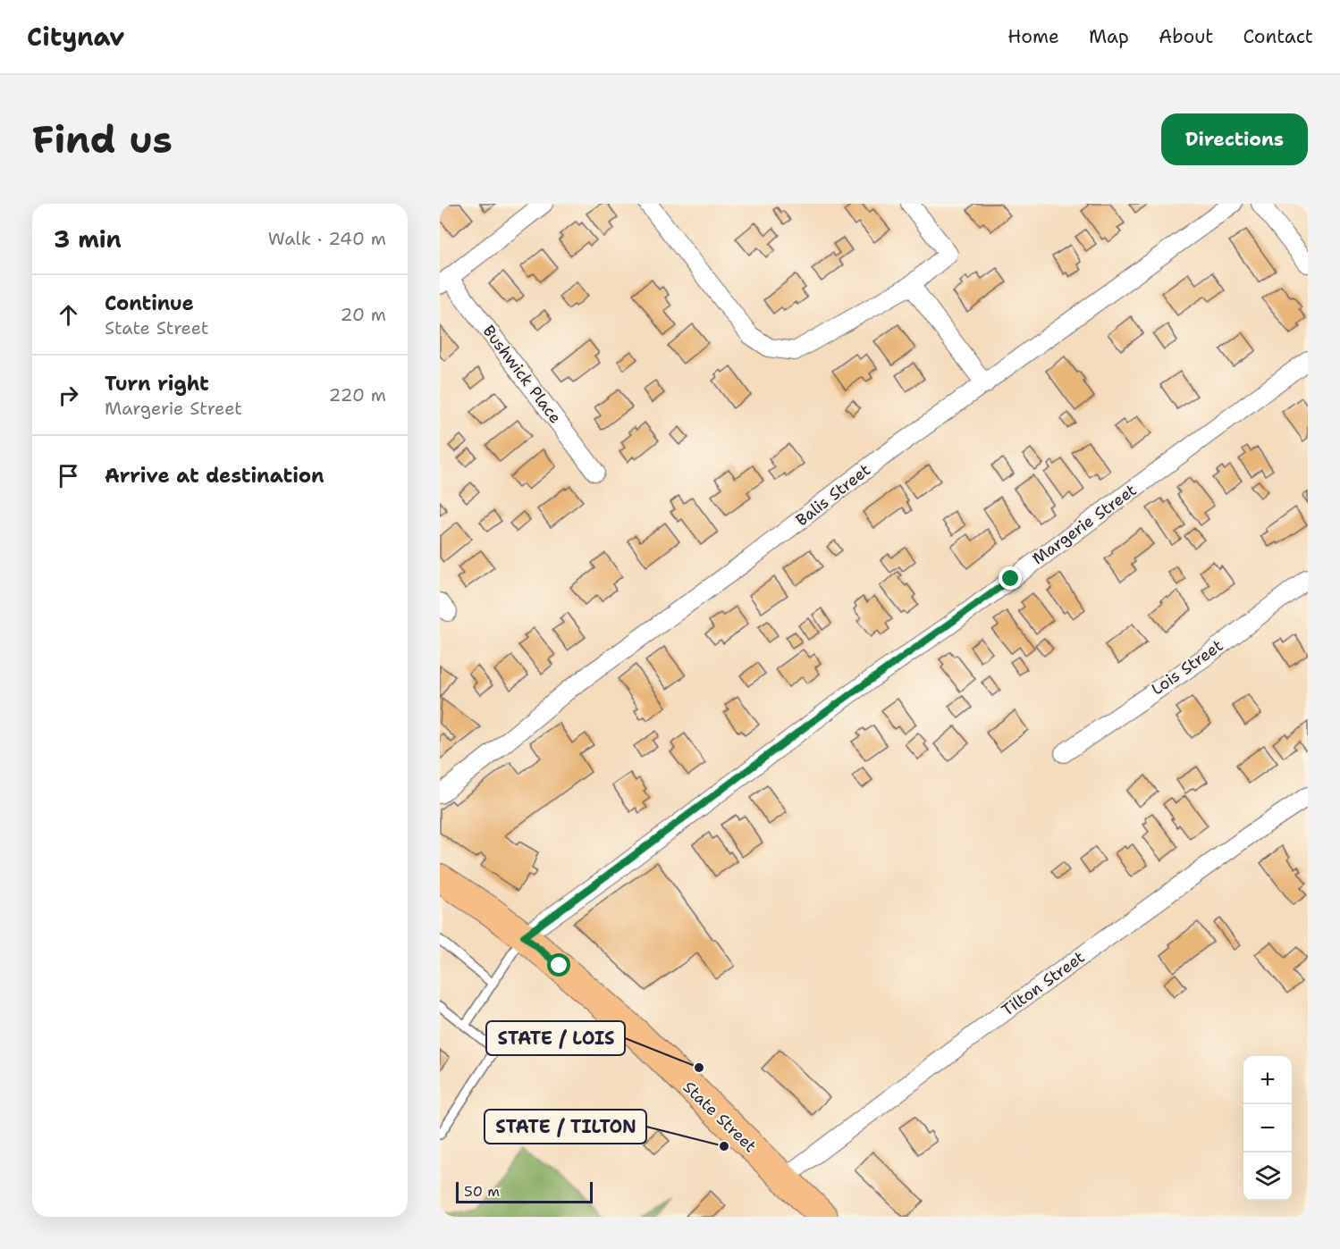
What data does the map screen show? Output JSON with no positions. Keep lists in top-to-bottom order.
{
  "streets": {
    "main road": ["State Street"],
    "street": [
      "Bushwick Place",
      "Balis Street",
      "Margerie Street",
      "Lois Street",
      "Tilton Street"
    ]
  },
  "crossings": [
    ["Margerie Street", "State Street"],
    ["Tilton Street", "State Street"]
  ],
  "places": ["STATE / LOIS", "STATE / TILTON"],
  "scale_bar": "50 m",
  "page": {
    "header": "Citynav",
    "nav": [
      "Home",
      "Map",
      "About",
      "Contact"
    ],
    "buttons": "Directions",
    "title": "Find us",
    "heading": ["3 min", "Walk · 240 m"],
    "list": [
      ["Continue", "State Street", "20 m"],
      ["Turn right", "Margerie Street", "220 m"],
      "Arrive at destination"
    ],
    "map_buttons": ["+", "−"],
    "scale": "50 m"
  }
}
